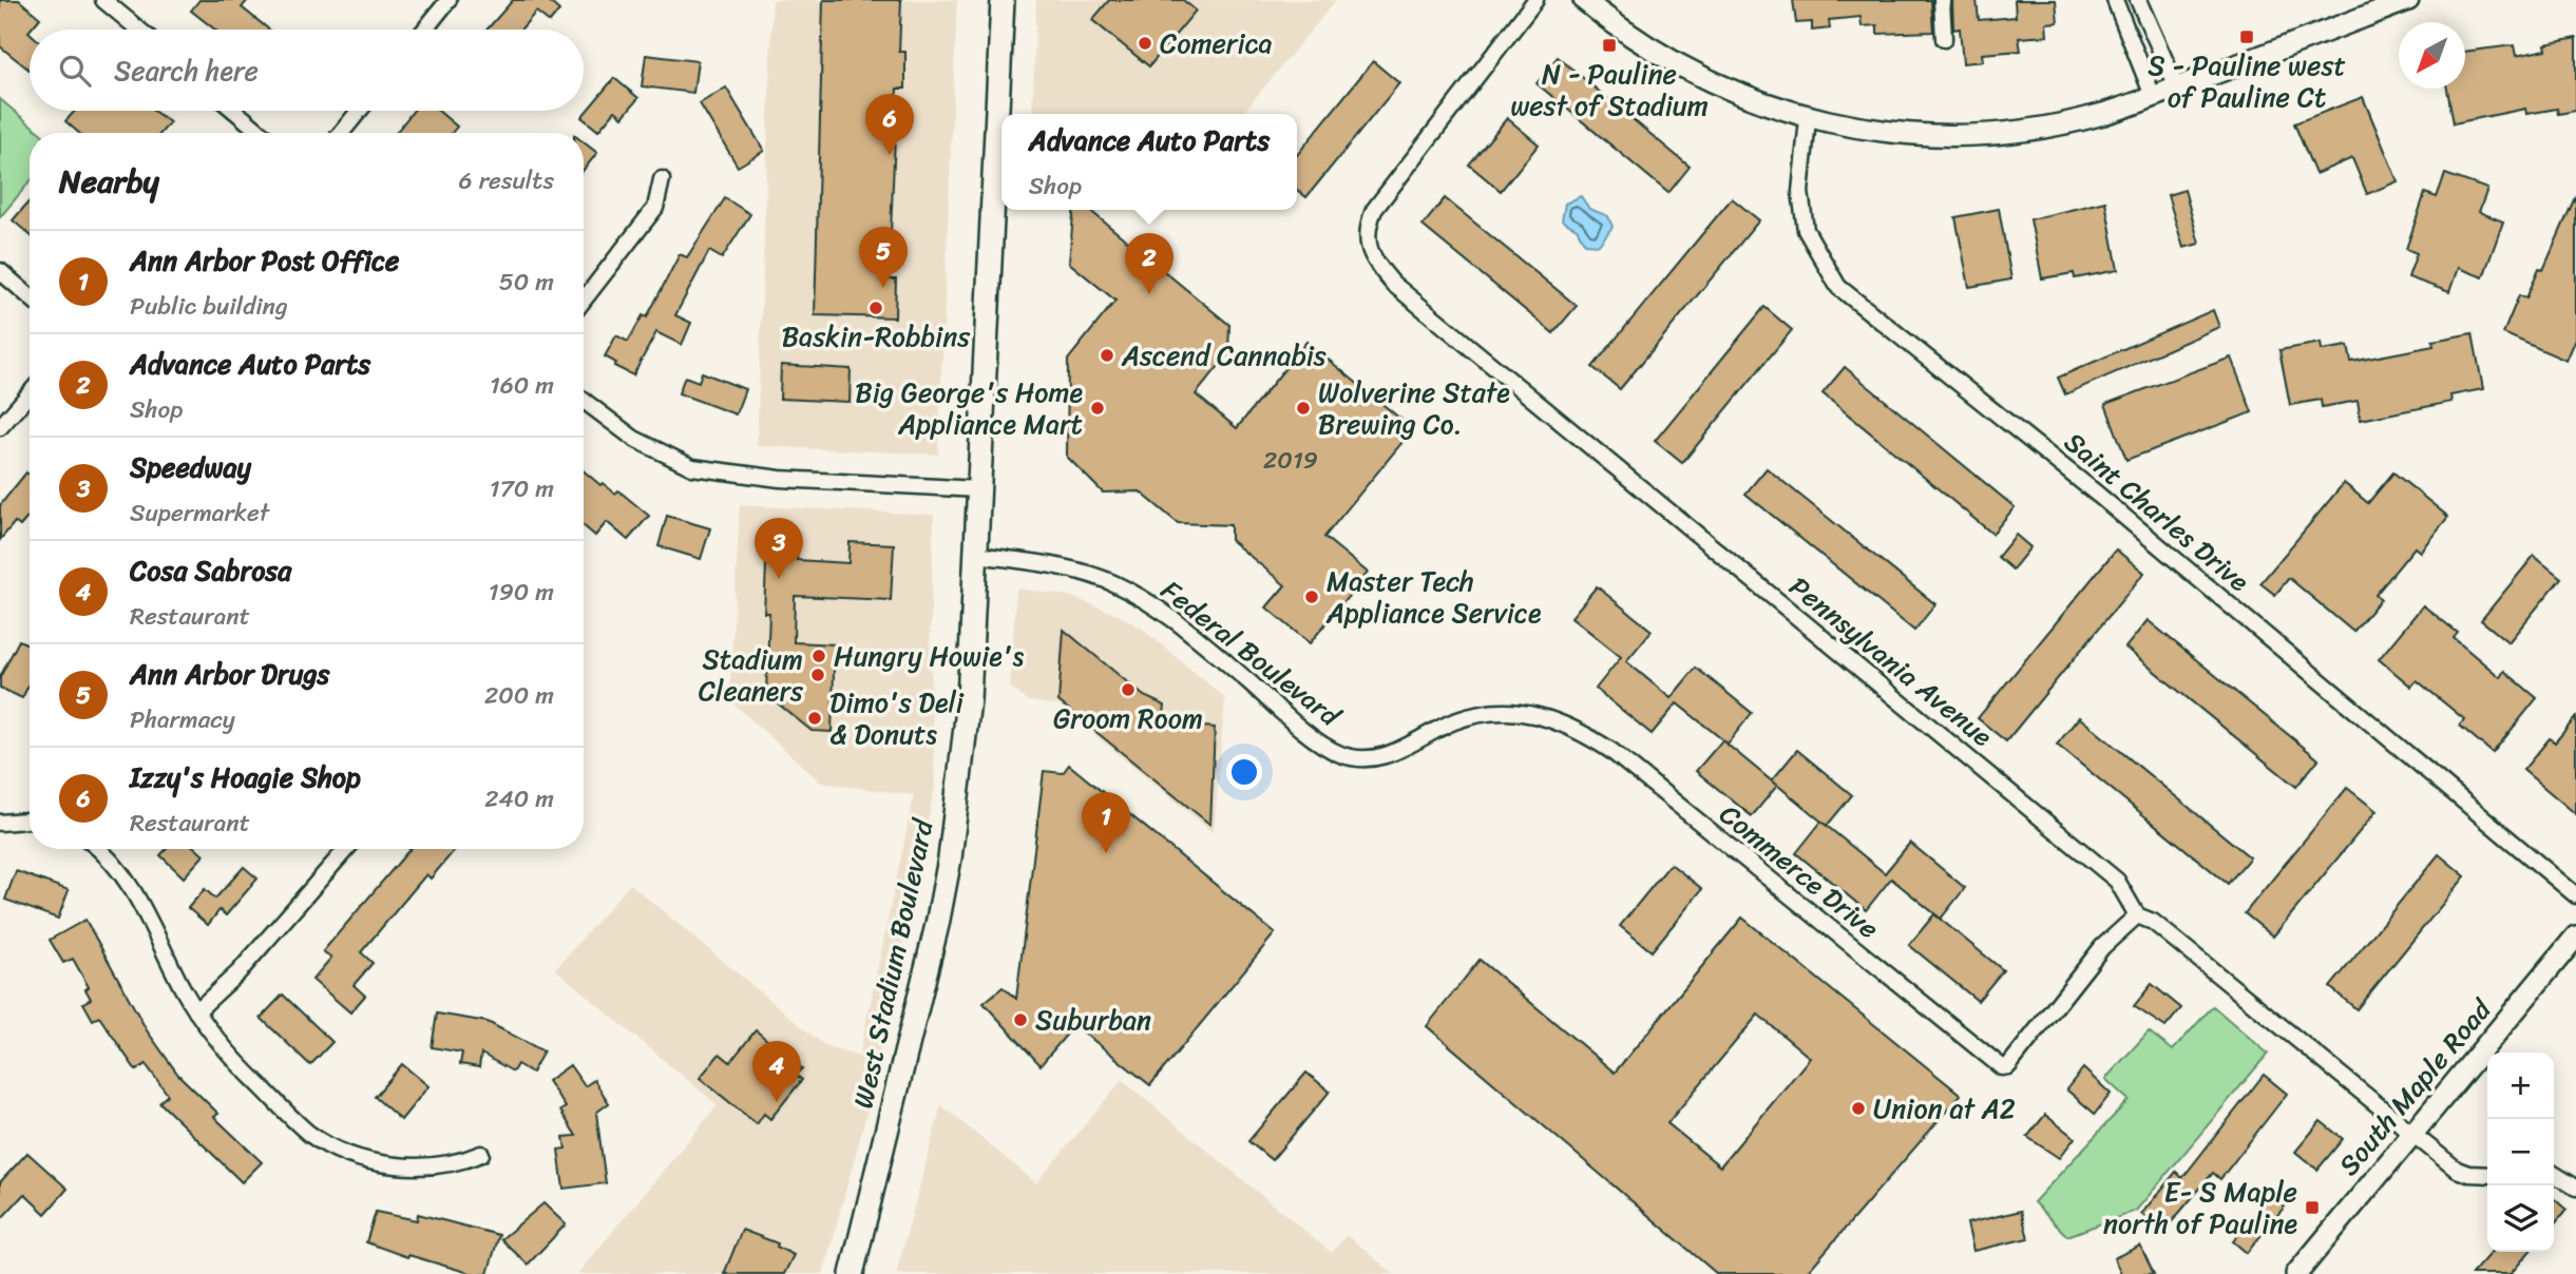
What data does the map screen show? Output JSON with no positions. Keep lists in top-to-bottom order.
{
  "streets": {
    "main road": ["West Stadium Boulevard"],
    "street": [
      "Saint Charles Drive",
      "Federal Boulevard",
      "Pennsylvania Avenue",
      "Commerce Drive",
      "South Maple Road"
    ]
  },
  "crossings": [
    ["Federal Boulevard", "Commerce Drive"],
    ["Federal Boulevard", "West Stadium Boulevard"],
    ["Pennsylvania Avenue", "Commerce Drive"],
    ["Pennsylvania Avenue", "South Maple Road"]
  ],
  "places": {
    "transit": ["S - Pauline west of Pauline Ct", "N - Pauline west of Stadium", "E- S Maple north of Pauline"],
    "other": [
      "Comerica",
      "Baskin-Robbins",
      "Ascend Cannabis",
      "Big George's Home Appliance Mart",
      "Wolverine State Brewing Co.",
      "Master Tech Appliance Service",
      "Hungry Howie's",
      "Stadium Cleaners",
      "Groom Room",
      "Dimo's Deli & Donuts",
      "Suburban",
      "Union at A2"
    ]
  },
  "house_numbers": ["2019"],
  "north": "bottom left",
  "page": {
    "search": "Search here",
    "pins": [
      "6",
      "5",
      "2",
      "3",
      "1",
      "4"
    ],
    "popup": ["Advance Auto Parts", "Shop"],
    "heading": ["Nearby", "6 results"],
    "list": [
      {
        "mark": "1",
        "name": "Ann Arbor Post Office",
        "note": "Public building",
        "value": "50 m"
      },
      {
        "mark": "2",
        "name": "Advance Auto Parts",
        "note": "Shop",
        "value": "160 m"
      },
      {
        "mark": "3",
        "name": "Speedway",
        "note": "Supermarket",
        "value": "170 m"
      },
      {
        "mark": "4",
        "name": "Cosa Sabrosa",
        "note": "Restaurant",
        "value": "190 m"
      },
      {
        "mark": "5",
        "name": "Ann Arbor Drugs",
        "note": "Pharmacy",
        "value": "200 m"
      },
      {
        "mark": "6",
        "name": "Izzy's Hoagie Shop",
        "note": "Restaurant",
        "value": "240 m"
      }
    ],
    "map_buttons": ["+", "−"]
  }
}
